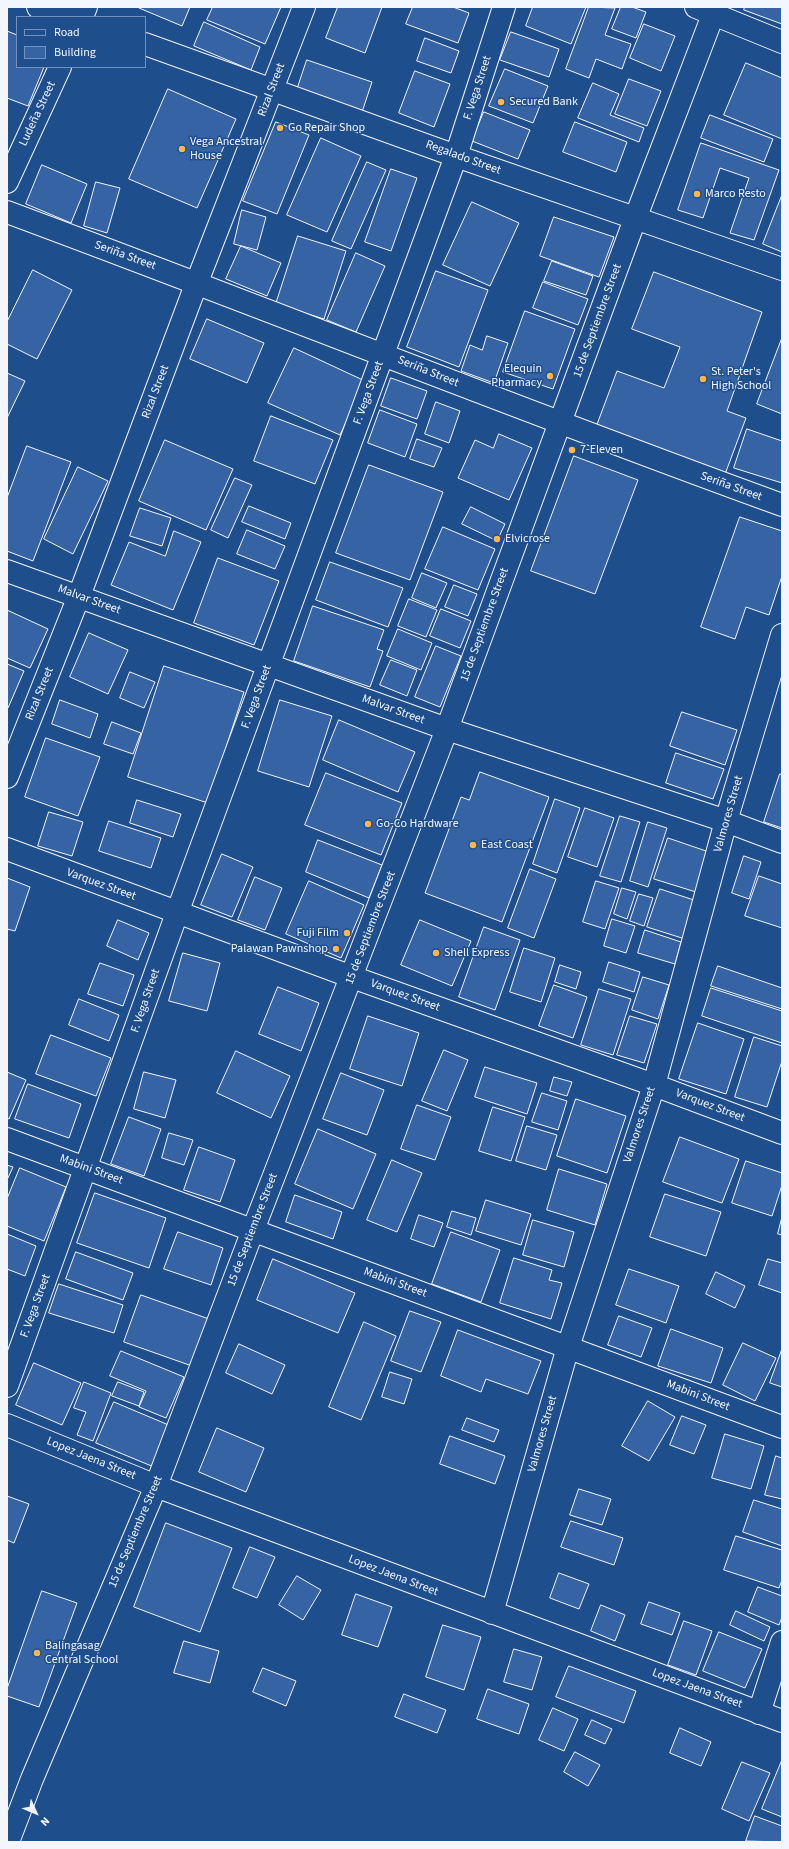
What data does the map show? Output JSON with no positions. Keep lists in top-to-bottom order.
{
  "streets": {
    "street": [
      "F. Vega Street",
      "Rizal Street",
      "Ludeña Street",
      "Regalado Street",
      "Seriña Street",
      "15 de Septiembre Street",
      "Malvar Street",
      "Valmores Street",
      "Varquez Street",
      "Mabini Street",
      "Lopez Jaena Street"
    ]
  },
  "crossings": [
    ["F. Vega Street", "Regalado Street"],
    ["F. Vega Street", "Seriña Street"],
    ["F. Vega Street", "Malvar Street"],
    ["F. Vega Street", "Varquez Street"],
    ["F. Vega Street", "Mabini Street"],
    ["Rizal Street", "Regalado Street"],
    ["Rizal Street", "Seriña Street"],
    ["Rizal Street", "Malvar Street"],
    ["Regalado Street", "15 de Septiembre Street"],
    ["Seriña Street", "15 de Septiembre Street"],
    ["15 de Septiembre Street", "Malvar Street"],
    ["15 de Septiembre Street", "Varquez Street"],
    ["15 de Septiembre Street", "Mabini Street"],
    ["15 de Septiembre Street", "Lopez Jaena Street"],
    ["Malvar Street", "Valmores Street"],
    ["Valmores Street", "Varquez Street"],
    ["Valmores Street", "Mabini Street"],
    ["Valmores Street", "Lopez Jaena Street"]
  ],
  "places": [
    "Secured Bank",
    "Go Repair Shop",
    "Vega Ancestral House",
    "Marco Resto",
    "Elequin Pharmacy",
    "St. Peter's High School",
    "7-Eleven",
    "Elvicrose",
    "Go-Co Hardware",
    "East Coast",
    "Fuji Film",
    "Palawan Pawnshop",
    "Shell Express",
    "Balingasag Central School"
  ],
  "legend": ["Road", "Building"],
  "north": "bottom right"
}
